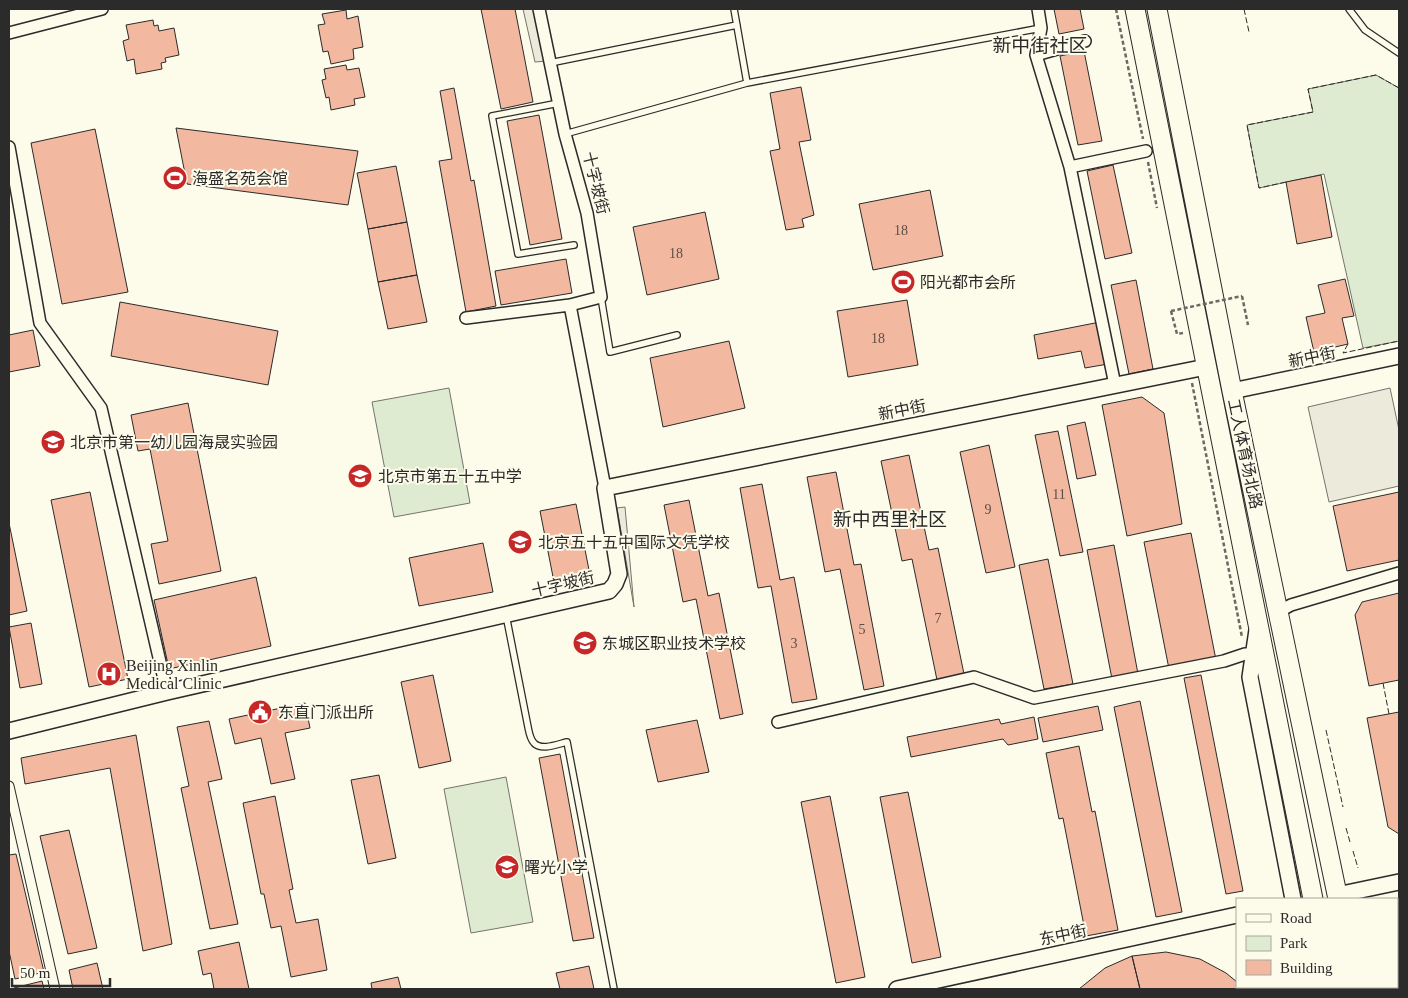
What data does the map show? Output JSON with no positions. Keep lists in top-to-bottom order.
{
  "streets": {
    "main road": ["工人体育场北路"],
    "street": ["十字坡街", "新中街", "东中街"]
  },
  "crossings": [
    ["十字坡街", "新中街"],
    ["新中街", "工人体育场北路"]
  ],
  "districts": ["新中街社区", "新中西里社区"],
  "places": {
    "sports": ["海盛名苑会馆", "阳光都市会所"],
    "school or university": [
      "北京市第一幼儿园海晟实验园",
      "北京市第五十五中学",
      "北京五十五中国际文凭学校",
      "东城区职业技术学校",
      "曙光小学"
    ],
    "hospital": ["Beijing Xinlin Medical Clinic"],
    "public building": ["东直门派出所"]
  },
  "house_numbers": [
    "18",
    "18",
    "18",
    "11",
    "9",
    "7",
    "5",
    "3"
  ],
  "legend": ["Road", "Park", "Building"],
  "scale_bar": "50 m"
}
